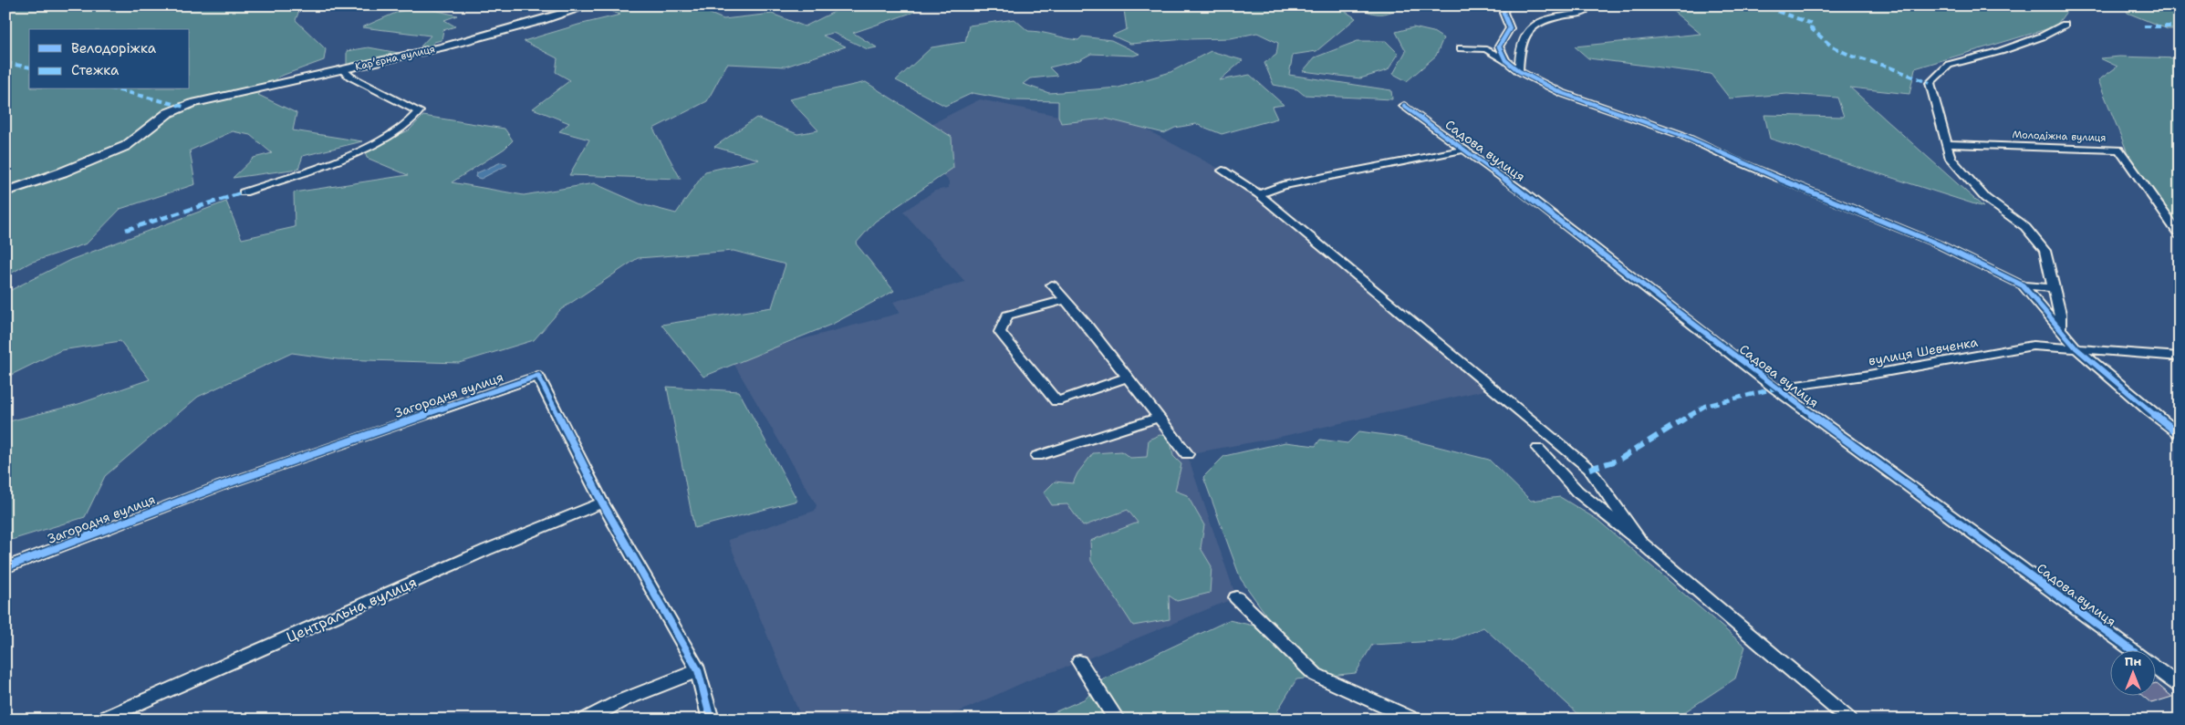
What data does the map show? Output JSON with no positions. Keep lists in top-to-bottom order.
{
  "streets": {
    "street": [
      "Карʼєрна вулиця",
      "Молодіжна вулиця",
      "Садова вулиця",
      "вулиця Шевченка",
      "Загородня вулиця",
      "Центральна вулиця"
    ]
  },
  "crossings": [
    ["Садова вулиця", "вулиця Шевченка"],
    ["Загородня вулиця", "Центральна вулиця"]
  ],
  "legend": ["Велодоріжка", "Стежка"],
  "north": "top"
}
